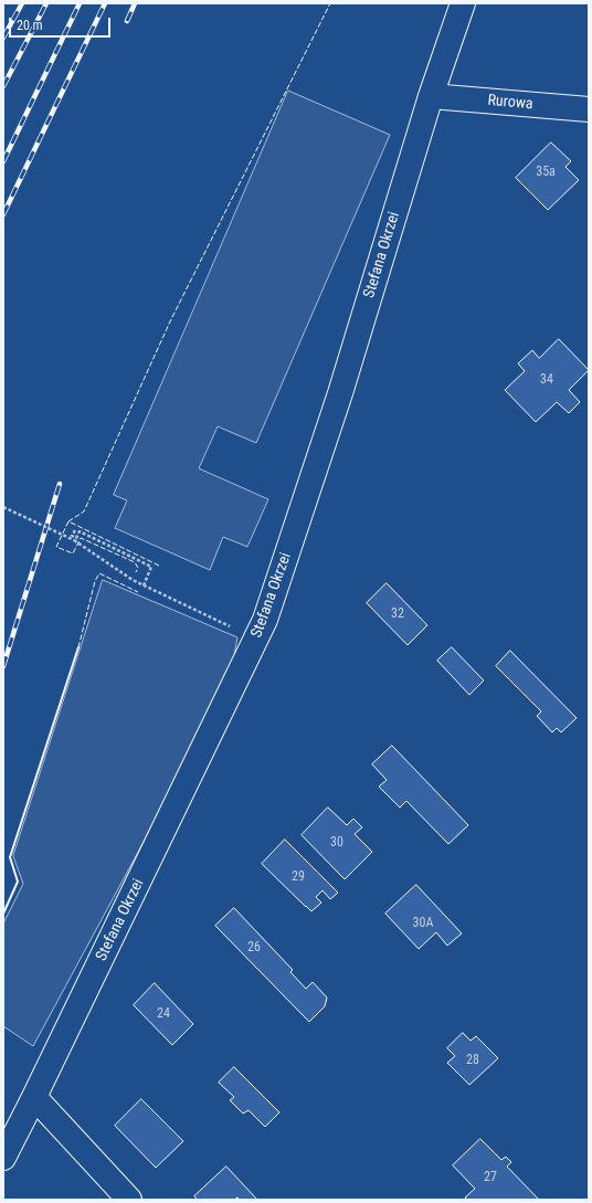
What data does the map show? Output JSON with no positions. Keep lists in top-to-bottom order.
{
  "streets": {
    "street": ["Rurowa", "Stefana Okrzei"]
  },
  "crossings": [
    ["Rurowa", "Stefana Okrzei"]
  ],
  "house_numbers": [
    "35a",
    "34",
    "32",
    "30",
    "29",
    "30A",
    "26",
    "24",
    "28",
    "27"
  ],
  "scale_bar": "20 m"
}
